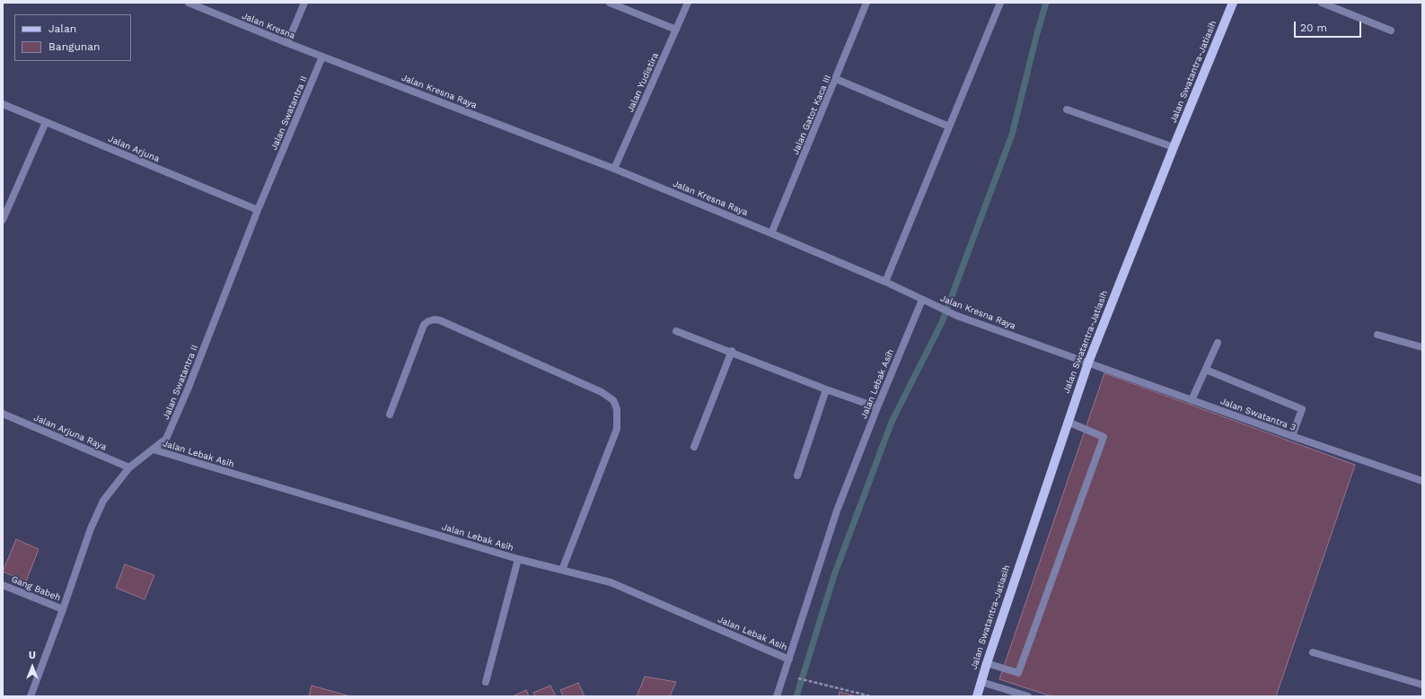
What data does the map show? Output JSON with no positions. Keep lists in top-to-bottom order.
{
  "streets": {
    "main road": ["Jalan Swatantra-Jatiasih"],
    "street": [
      "Jalan Kresna",
      "Jalan Yudistira",
      "Jalan Kresna Raya",
      "Jalan Swatantra II",
      "Jalan Gatot Kaca III",
      "Jalan Arjuna",
      "Jalan Lebak Asih",
      "Jalan Swatantra 3",
      "Jalan Arjuna Raya",
      "Gang Babeh"
    ]
  },
  "crossings": [
    ["Jalan Kresna", "Jalan Kresna Raya"],
    ["Jalan Kresna", "Jalan Swatantra II"],
    ["Jalan Swatantra-Jatiasih", "Jalan Kresna Raya"],
    ["Jalan Swatantra-Jatiasih", "Jalan Swatantra 3"],
    ["Jalan Yudistira", "Jalan Kresna Raya"],
    ["Jalan Kresna Raya", "Jalan Swatantra II"],
    ["Jalan Kresna Raya", "Jalan Gatot Kaca III"],
    ["Jalan Kresna Raya", "Jalan Lebak Asih"],
    ["Jalan Kresna Raya", "Jalan Swatantra 3"],
    ["Jalan Swatantra II", "Jalan Arjuna"],
    ["Jalan Swatantra II", "Jalan Lebak Asih"],
    ["Jalan Swatantra II", "Jalan Arjuna Raya"],
    ["Jalan Swatantra II", "Gang Babeh"]
  ],
  "legend": ["Jalan", "Bangunan"],
  "scale_bar": "20 m",
  "north": "top"
}
